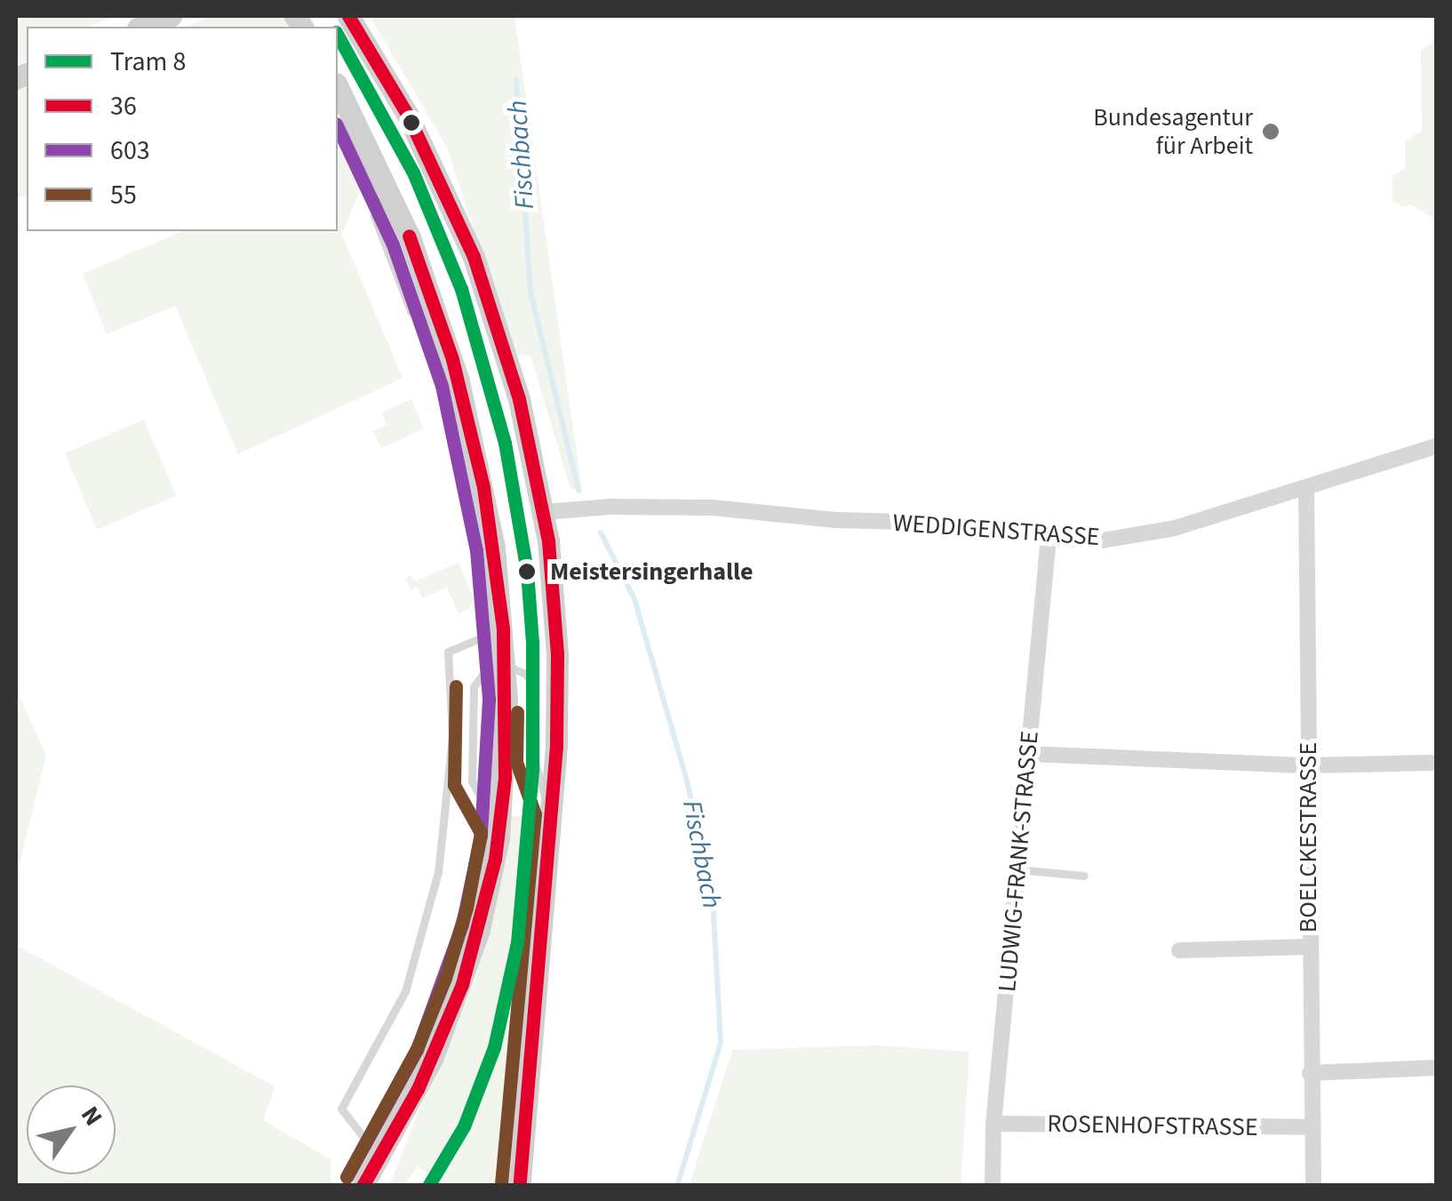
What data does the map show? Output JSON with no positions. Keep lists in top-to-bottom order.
{
  "streets": {
    "street": [
      "WEDDIGENSTRASSE",
      "BOELCKESTRASSE",
      "LUDWIG-FRANK-STRASSE",
      "ROSENHOFSTRASSE"
    ]
  },
  "crossings": [
    ["WEDDIGENSTRASSE", "BOELCKESTRASSE"],
    ["WEDDIGENSTRASSE", "LUDWIG-FRANK-STRASSE"],
    ["BOELCKESTRASSE", "ROSENHOFSTRASSE"],
    ["LUDWIG-FRANK-STRASSE", "ROSENHOFSTRASSE"]
  ],
  "water": ["Fischbach"],
  "places": ["Bundesagentur für Arbeit", "Meistersingerhalle"],
  "lines": [
    "transit line 36",
    "tram line 8",
    "transit line 603",
    "transit line 55"
  ],
  "legend": [
    "Tram 8",
    "36",
    "603",
    "55"
  ],
  "north": "top right"
}
